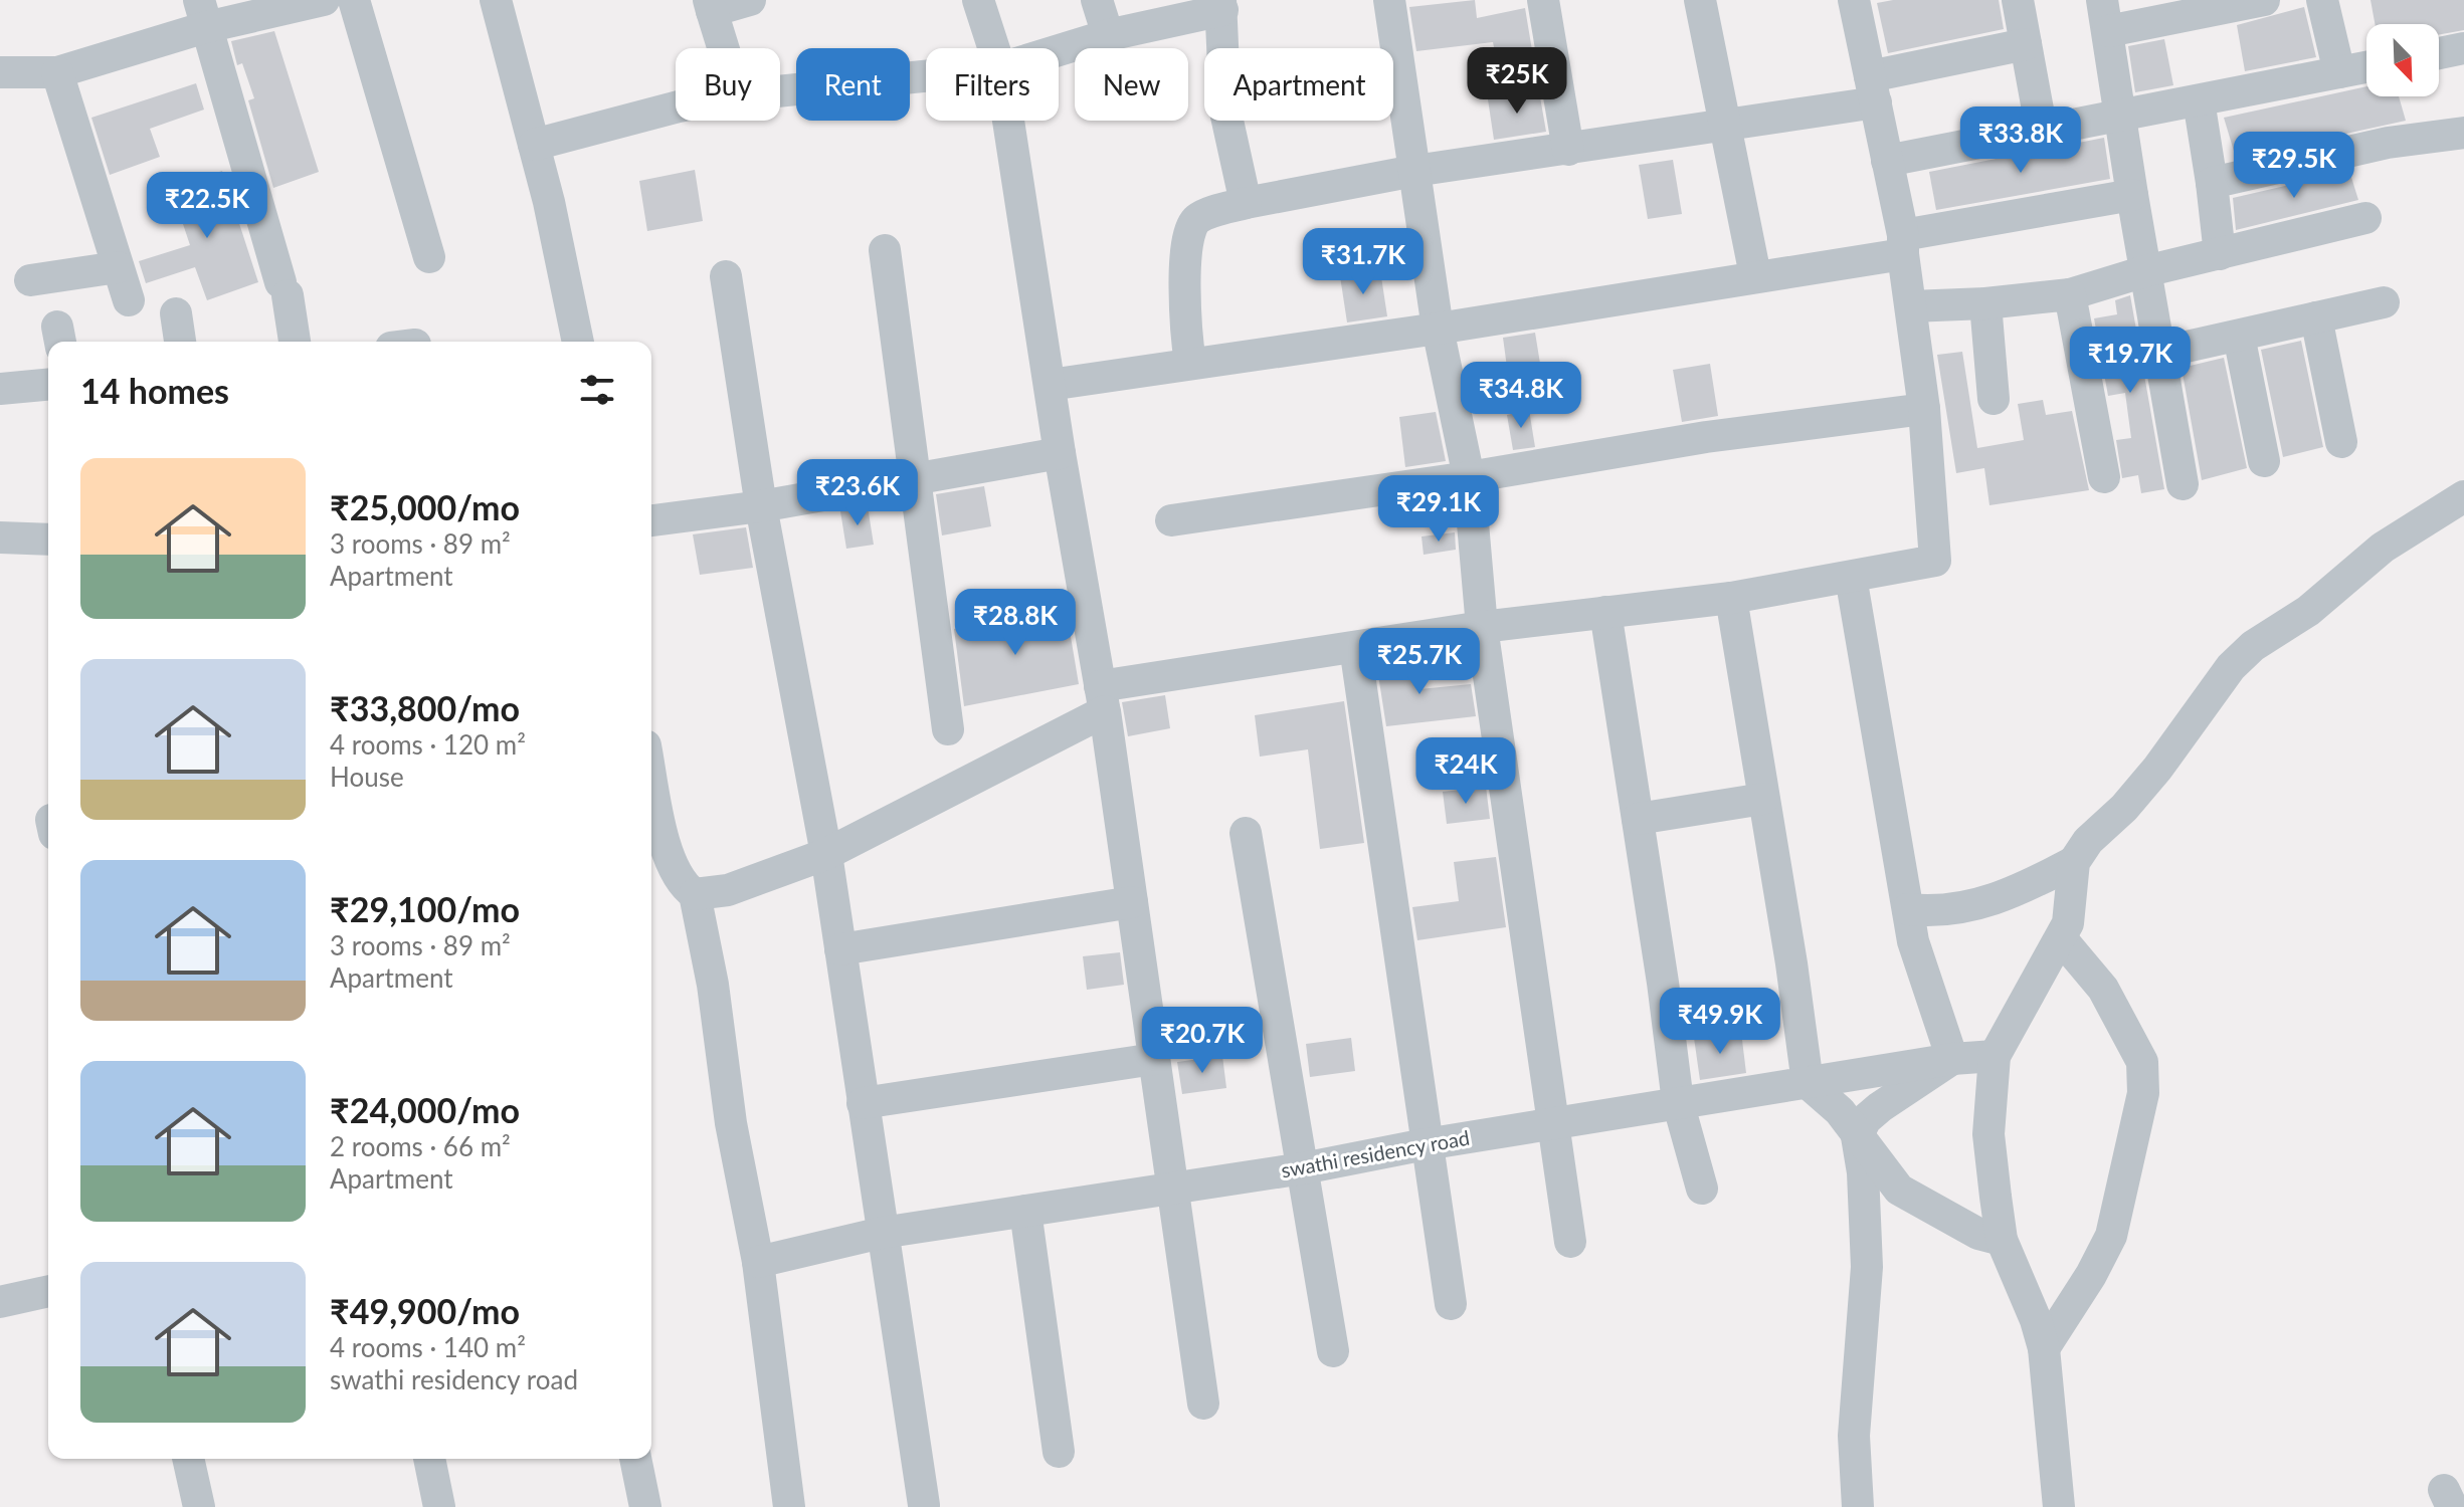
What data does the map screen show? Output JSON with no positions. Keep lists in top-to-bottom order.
{
  "streets": {
    "street": ["swathi residency road"]
  },
  "north": "bottom right",
  "page": {
    "price": [
      "₹25K",
      "₹33.8K",
      "₹29.5K",
      "₹22.5K",
      "₹31.7K",
      "₹19.7K",
      "₹34.8K",
      "₹23.6K",
      "₹29.1K",
      "₹28.8K",
      "₹25.7K",
      "₹24K",
      "₹49.9K",
      "₹20.7K"
    ],
    "chip": [
      "Buy",
      "Rent",
      "Filters",
      "New",
      "Apartment"
    ],
    "heading": "14 homes",
    "list": [
      {
        "name": "₹25,000/mo",
        "note": "3 rooms · 89 m² · Apartment"
      },
      {
        "name": "₹33,800/mo",
        "note": "4 rooms · 120 m² · House"
      },
      {
        "name": "₹29,100/mo",
        "note": "3 rooms · 89 m² · Apartment"
      },
      {
        "name": "₹24,000/mo",
        "note": "2 rooms · 66 m² · Apartment"
      },
      {
        "name": "₹49,900/mo",
        "note": "4 rooms · 140 m² · swathi residency road"
      }
    ]
  }
}
